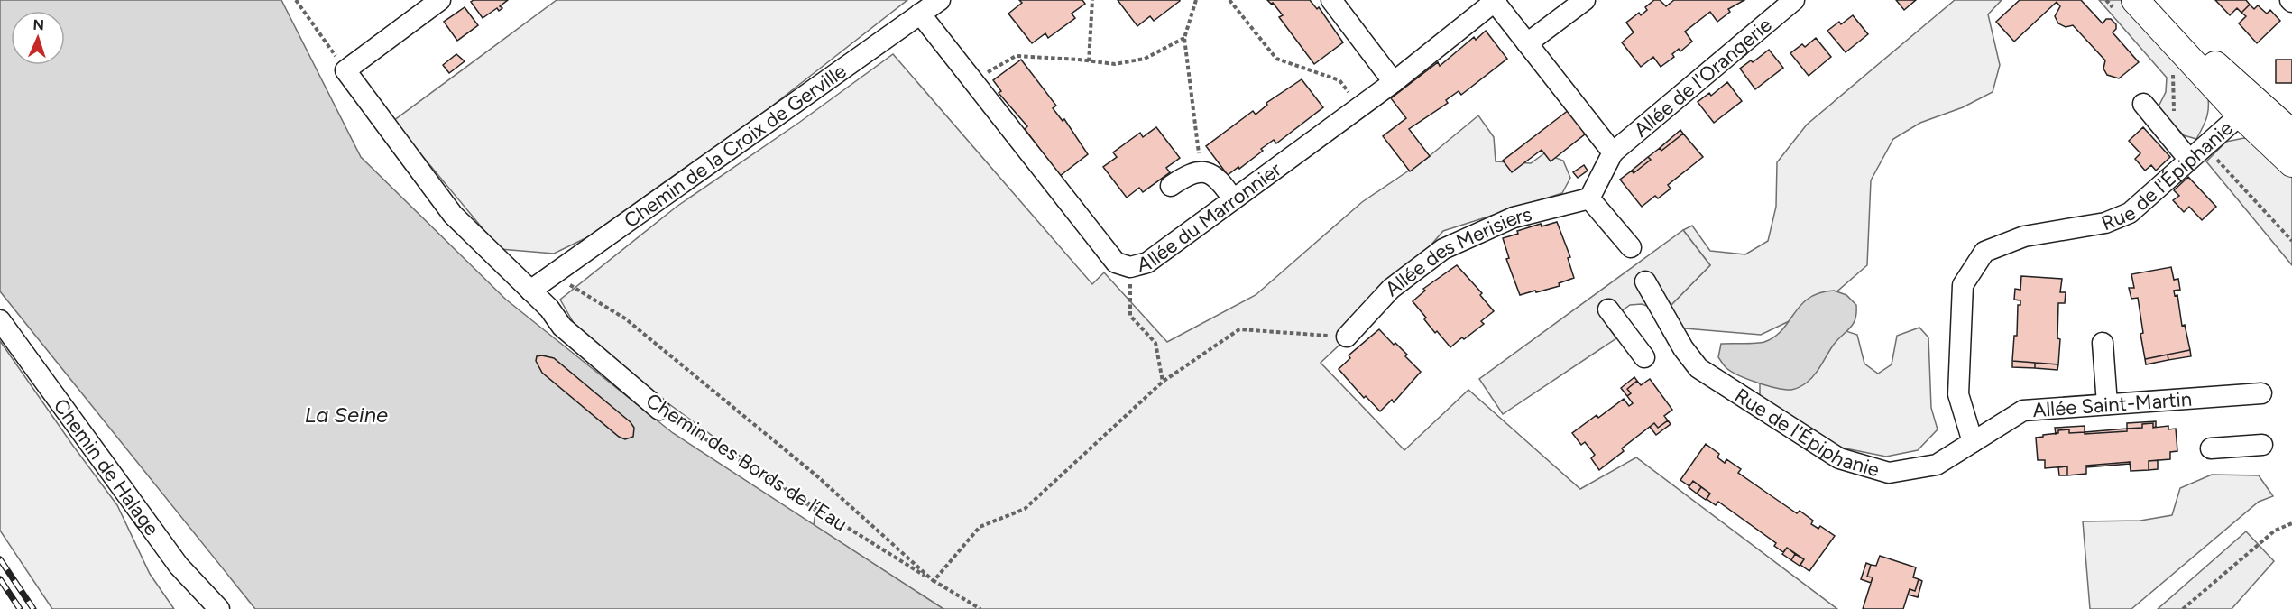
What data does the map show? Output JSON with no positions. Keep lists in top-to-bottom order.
{
  "streets": {
    "street": [
      "Allée de l'Orangerie",
      "Chemin de la Croix de Gerville",
      "Rue de l'Épiphanie",
      "Allée du Marronnier",
      "Allée des Merisiers",
      "Allée Saint-Martin",
      "Chemin des Bords de l’Eau",
      "Chemin de Halage"
    ]
  },
  "crossings": [
    ["Chemin de la Croix de Gerville", "Allée du Marronnier"],
    ["Chemin de la Croix de Gerville", "Chemin des Bords de l’Eau"],
    ["Rue de l'Épiphanie", "Allée Saint-Martin"]
  ],
  "water": ["La Seine"],
  "north": "top"
}
